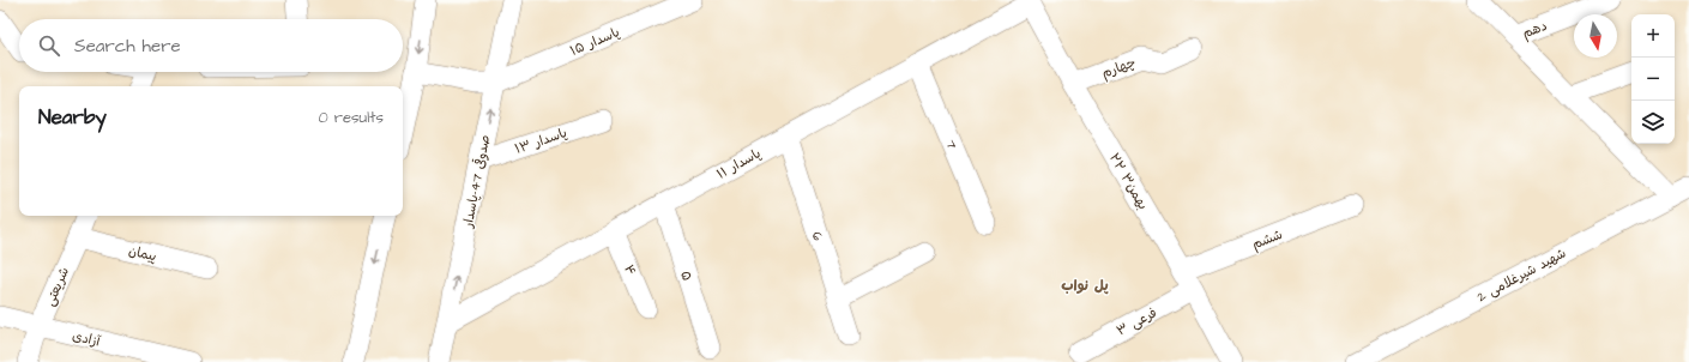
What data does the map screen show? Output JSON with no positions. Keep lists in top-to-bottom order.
{
  "streets": {
    "street": [
      "دهم",
      "پاسدار ۱۵",
      "چهارم",
      "پاسدار ۱۳",
      "7",
      "پاسدار ۱۱",
      "صدوقی 47-پاسدار",
      "۲۲ بهمن۳",
      "6",
      "ششم",
      "پیمان",
      "۴",
      "شهید شیرغلامی 2",
      "۵",
      "شریعتی",
      "فرعی ۳",
      "آزادی"
    ]
  },
  "crossings": [
    ["پاسدار ۱۵", "صدوقی 47-پاسدار"],
    ["چهارم", "۲۲ بهمن۳"],
    ["پاسدار ۱۳", "صدوقی 47-پاسدار"],
    ["7", "پاسدار ۱۱"],
    ["پاسدار ۱۱", "صدوقی 47-پاسدار"],
    ["پاسدار ۱۱", "۲۲ بهمن۳"],
    ["پاسدار ۱۱", "6"],
    ["پاسدار ۱۱", "۴"],
    ["پاسدار ۱۱", "۵"],
    ["۲۲ بهمن۳", "ششم"],
    ["۲۲ بهمن۳", "فرعی ۳"],
    ["پیمان", "شریعتی"],
    ["شریعتی", "آزادی"]
  ],
  "districts": ["پل نواب"],
  "north": "bottom",
  "page": {
    "map_buttons": ["+", "−"],
    "search": "Search here",
    "heading": ["Nearby", "0 results"]
  }
}
